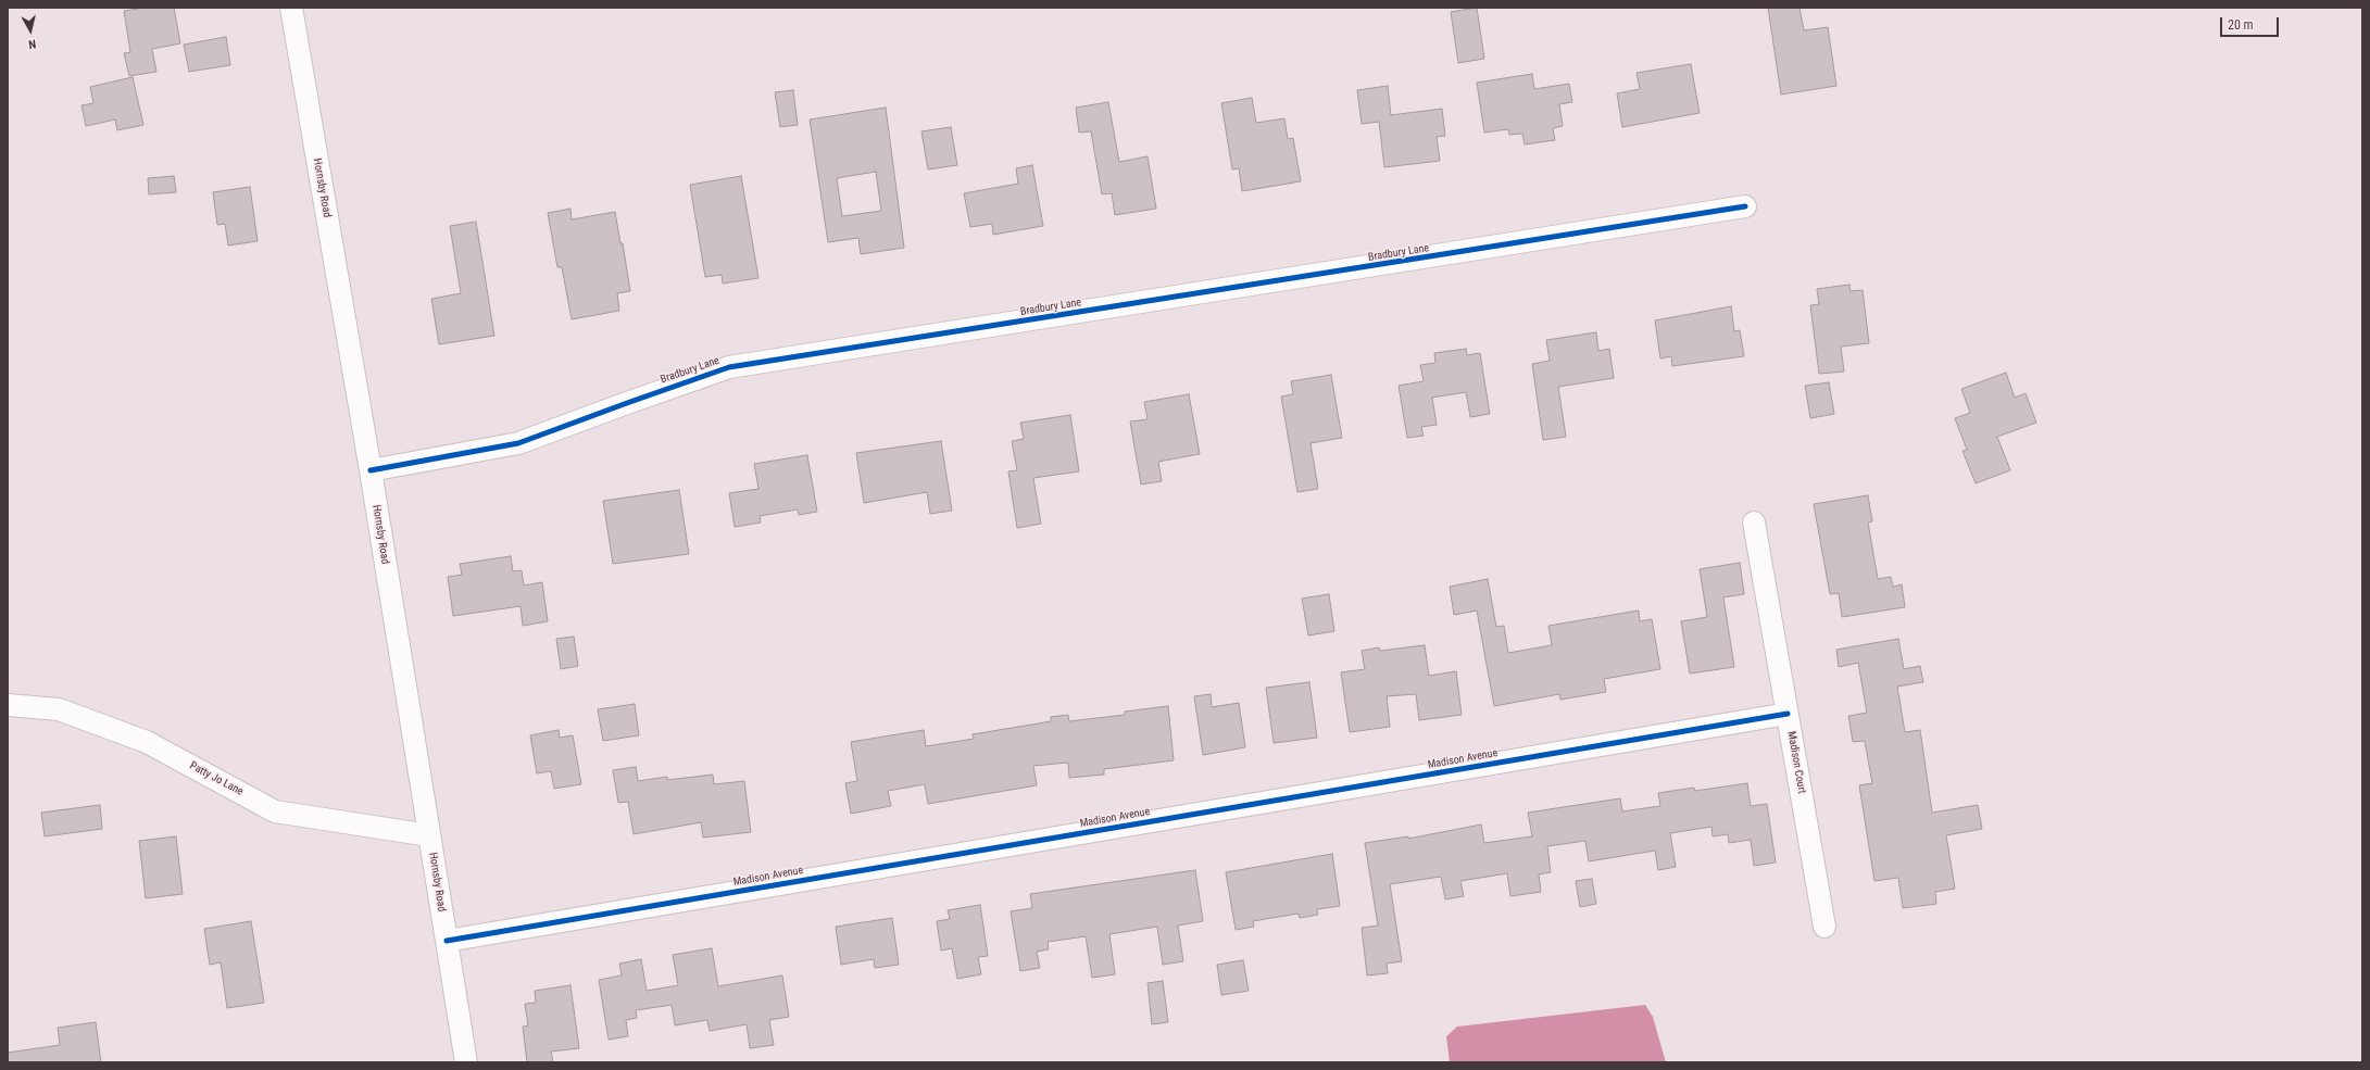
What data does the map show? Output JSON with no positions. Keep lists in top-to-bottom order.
{
  "streets": {
    "street": [
      "Hornsby Road",
      "Bradbury Lane",
      "Madison Avenue",
      "Madison Court",
      "Patty Jo Lane"
    ]
  },
  "crossings": [
    ["Hornsby Road", "Bradbury Lane"],
    ["Hornsby Road", "Madison Avenue"],
    ["Hornsby Road", "Patty Jo Lane"],
    ["Madison Avenue", "Madison Court"]
  ],
  "scale_bar": "20 m",
  "north": "bottom"
}
